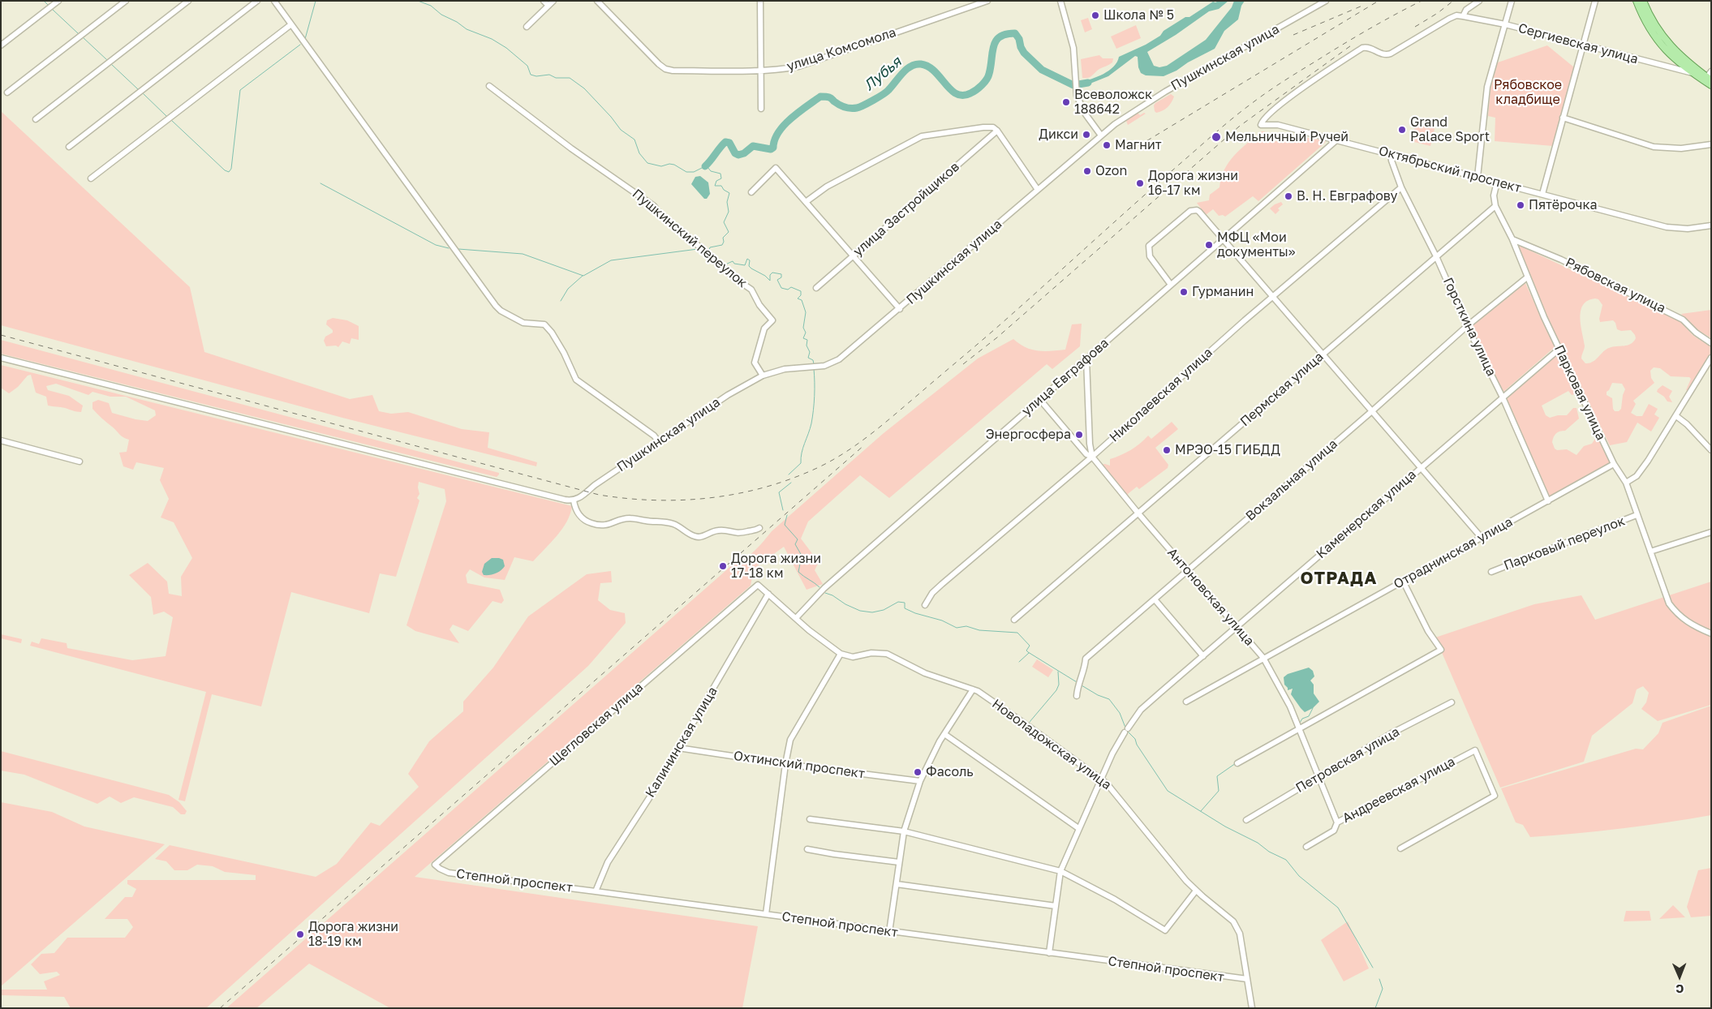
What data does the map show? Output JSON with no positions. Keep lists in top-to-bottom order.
{
  "streets": {
    "street": [
      "Сергиевская улица",
      "улица Комсомола",
      "Пушкинская улица",
      "Октябрьский проспект",
      "улица Застройщиков",
      "Пушкинский переулок",
      "Рябовская улица",
      "Горсткина улица",
      "улица Евграфова",
      "Пермская улица",
      "Парковая улица",
      "Николаевская улица",
      "Вокзальная улица",
      "Каменерская улица",
      "Парковый переулок",
      "Отраднинская улица",
      "Антоновская улица",
      "Щегловская улица",
      "Калининская улица",
      "Новоладожская улица",
      "Петровская улица",
      "Охтинский проспект",
      "Андреевская улица",
      "Степной проспект"
    ]
  },
  "crossings": [
    ["Сергиевская улица", "Октябрьский проспект"],
    ["Пушкинская улица", "Пушкинский переулок"],
    ["Октябрьский проспект", "Горсткина улица"],
    ["Октябрьский проспект", "улица Евграфова"],
    ["Октябрьский проспект", "Парковая улица"],
    ["Рябовская улица", "Парковая улица"],
    ["Горсткина улица", "Пермская улица"],
    ["Горсткина улица", "Николаевская улица"],
    ["Горсткина улица", "Вокзальная улица"],
    ["Горсткина улица", "Каменерская улица"],
    ["Горсткина улица", "Отраднинская улица"],
    ["улица Евграфова", "Антоновская улица"],
    ["Пермская улица", "Парковая улица"],
    ["Пермская улица", "Антоновская улица"],
    ["Парковая улица", "Вокзальная улица"],
    ["Парковая улица", "Каменерская улица"],
    ["Парковая улица", "Парковый переулок"],
    ["Парковая улица", "Отраднинская улица"],
    ["Николаевская улица", "Антоновская улица"],
    ["Вокзальная улица", "Антоновская улица"],
    ["Каменерская улица", "Антоновская улица"],
    ["Каменерская улица", "Новоладожская улица"],
    ["Отраднинская улица", "Антоновская улица"],
    ["Антоновская улица", "Петровская улица"],
    ["Антоновская улица", "Андреевская улица"],
    ["Щегловская улица", "Калининская улица"],
    ["Щегловская улица", "Степной проспект"],
    ["Калининская улица", "Охтинский проспект"],
    ["Калининская улица", "Степной проспект"],
    ["Новоладожская улица", "Степной проспект"]
  ],
  "districts": ["ОТРАДА"],
  "water": ["Лубья"],
  "parks": ["Рябовское кладбище"],
  "places": [
    "Школа № 5",
    "Всеволожск 188642",
    "Grand Palace Sport",
    "Дикси",
    "Мельничный Ручей",
    "Магнит",
    "Ozon",
    "Дорога жизни 16-17 км",
    "В. Н. Евграфову",
    "Пятёрочка",
    "МФЦ «Мои документы»",
    "Гурманин",
    "Энергосфера",
    "МРЭО-15 ГИБДД",
    "Дорога жизни 17-18 км",
    "Фасоль",
    "Дорога жизни 18-19 км"
  ],
  "north": "bottom"
}
